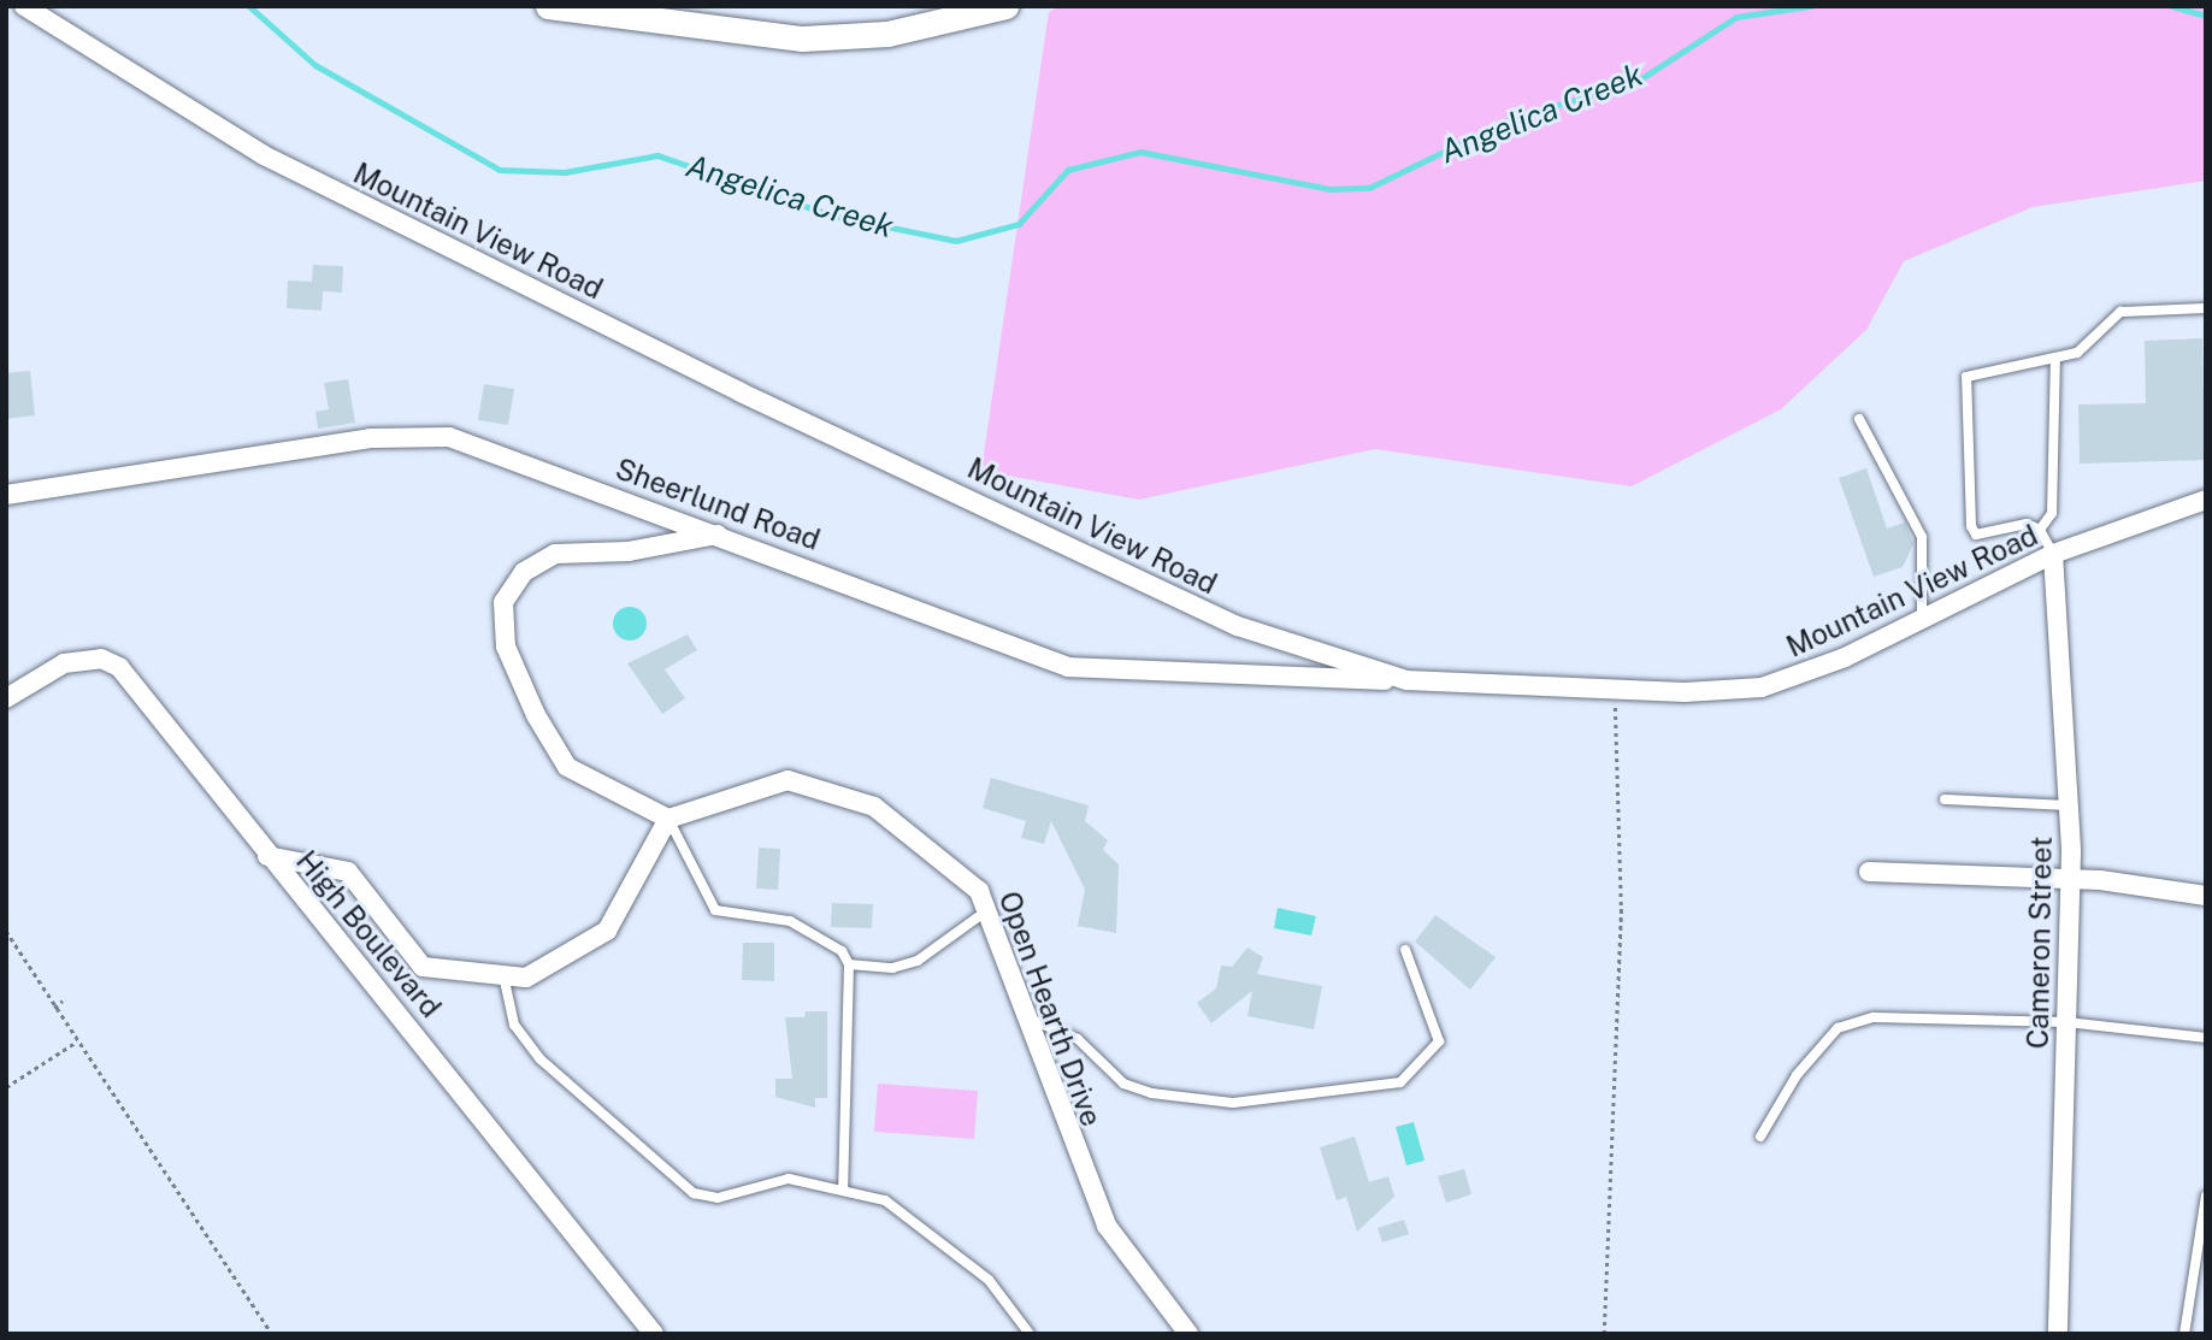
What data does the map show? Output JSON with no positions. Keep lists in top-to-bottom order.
{
  "streets": {
    "street": [
      "Mountain View Road",
      "Sheerlund Road",
      "High Boulevard",
      "Cameron Street",
      "Open Hearth Drive"
    ]
  },
  "crossings": [
    ["Mountain View Road", "Sheerlund Road"],
    ["Mountain View Road", "Cameron Street"]
  ],
  "water": ["Angelica Creek"]
}
